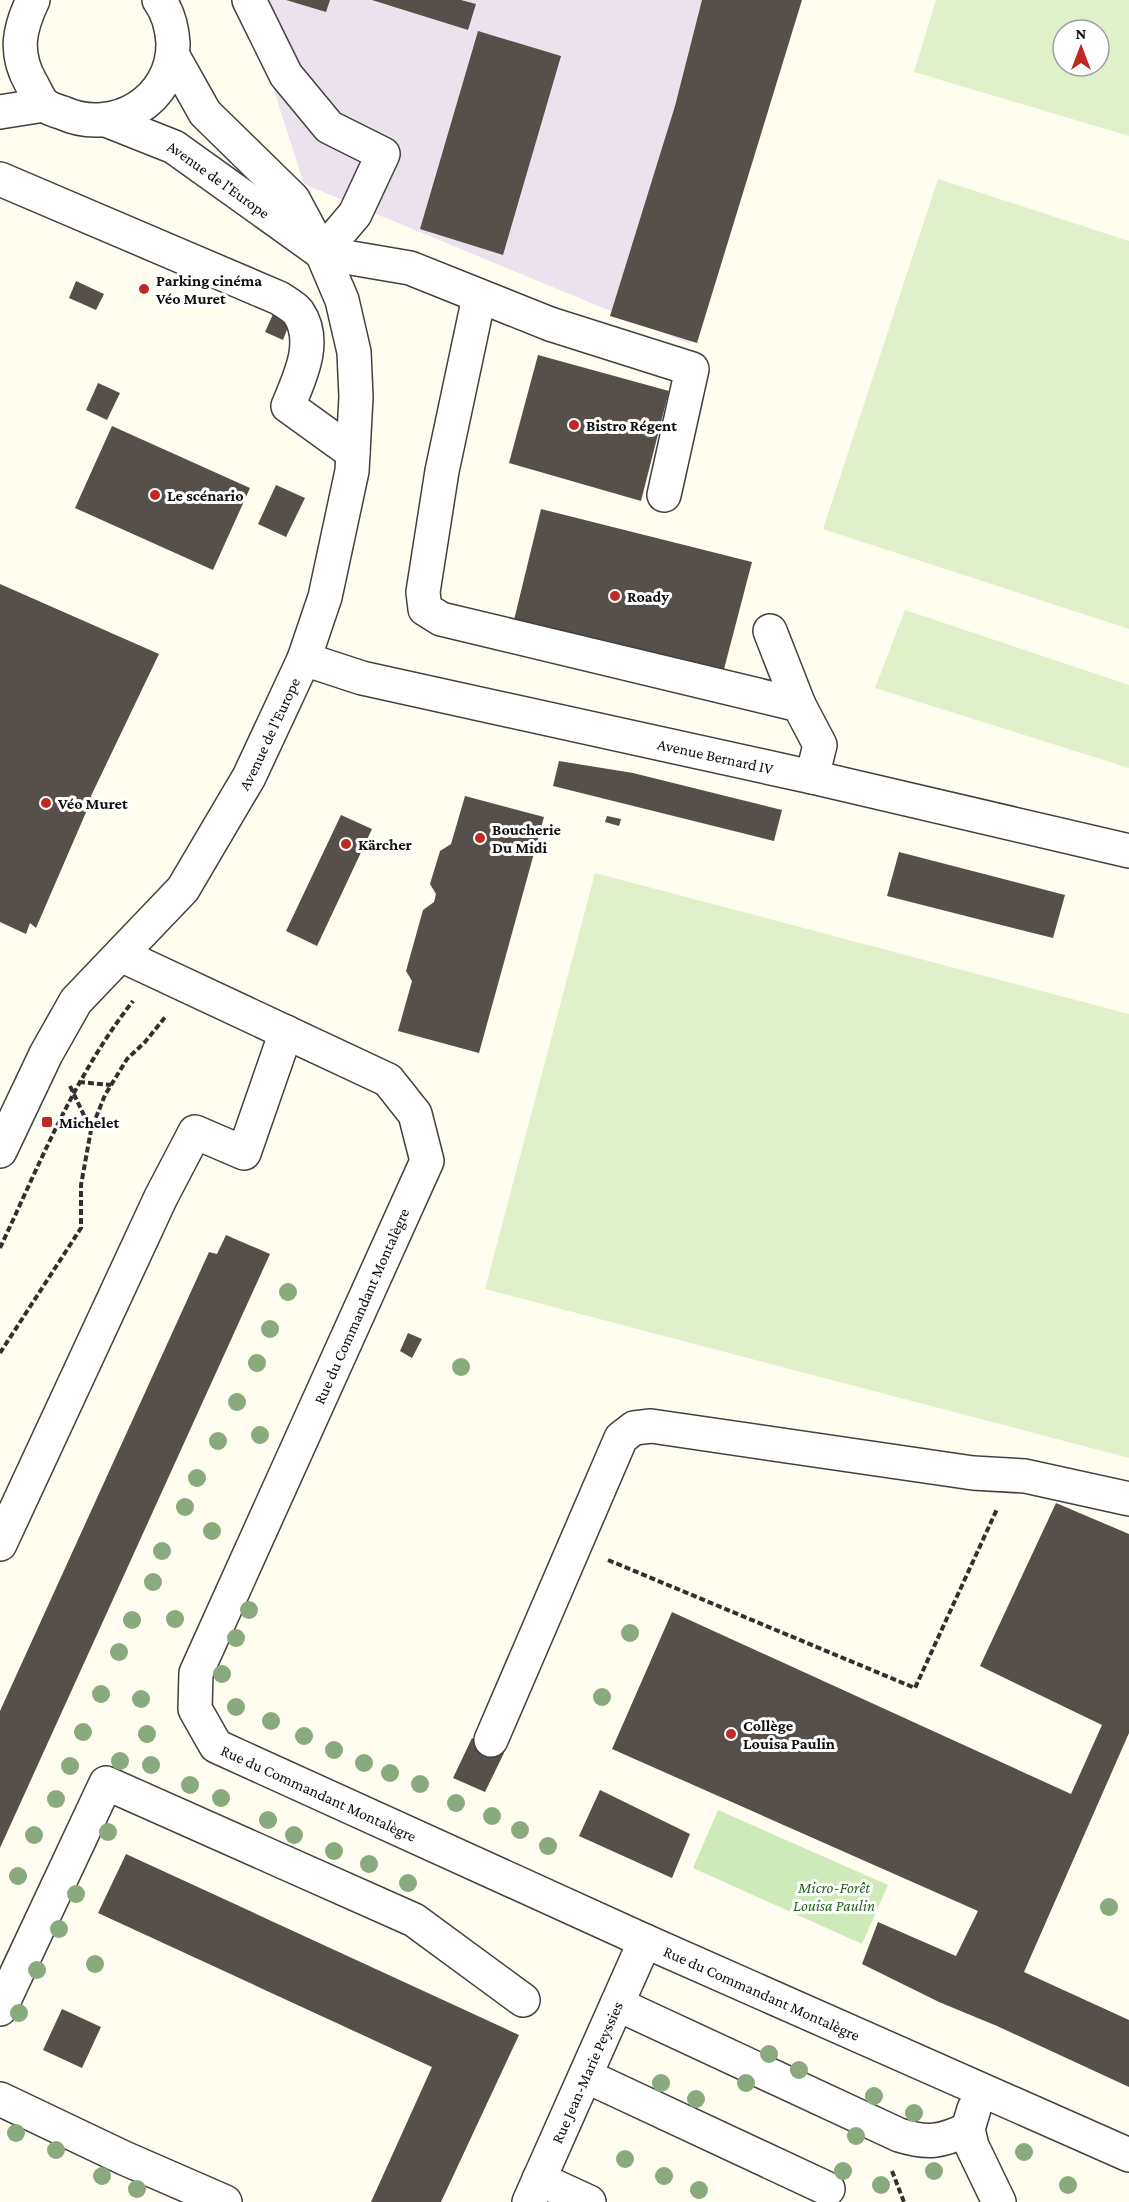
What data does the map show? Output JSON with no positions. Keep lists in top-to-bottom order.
{
  "streets": {
    "street": [
      "Avenue de l'Europe",
      "Avenue Bernard IV",
      "Rue du Commandant Montalègre",
      "Rue Jean-Marie Peyssies"
    ]
  },
  "crossings": [
    ["Avenue de l'Europe", "Avenue Bernard IV"],
    ["Avenue de l'Europe", "Rue du Commandant Montalègre"],
    ["Rue du Commandant Montalègre", "Rue Jean-Marie Peyssies"]
  ],
  "parks": ["Micro-Forêt Louisa Paulin"],
  "places": {
    "other": [
      "Parking cinéma Véo Muret",
      "Bistro Régent",
      "Le scénario",
      "Roady",
      "Véo Muret",
      "Boucherie Du Midi",
      "Kärcher",
      "Collège Louisa Paulin"
    ],
    "transit": ["Michelet"]
  },
  "north": "top"
}
